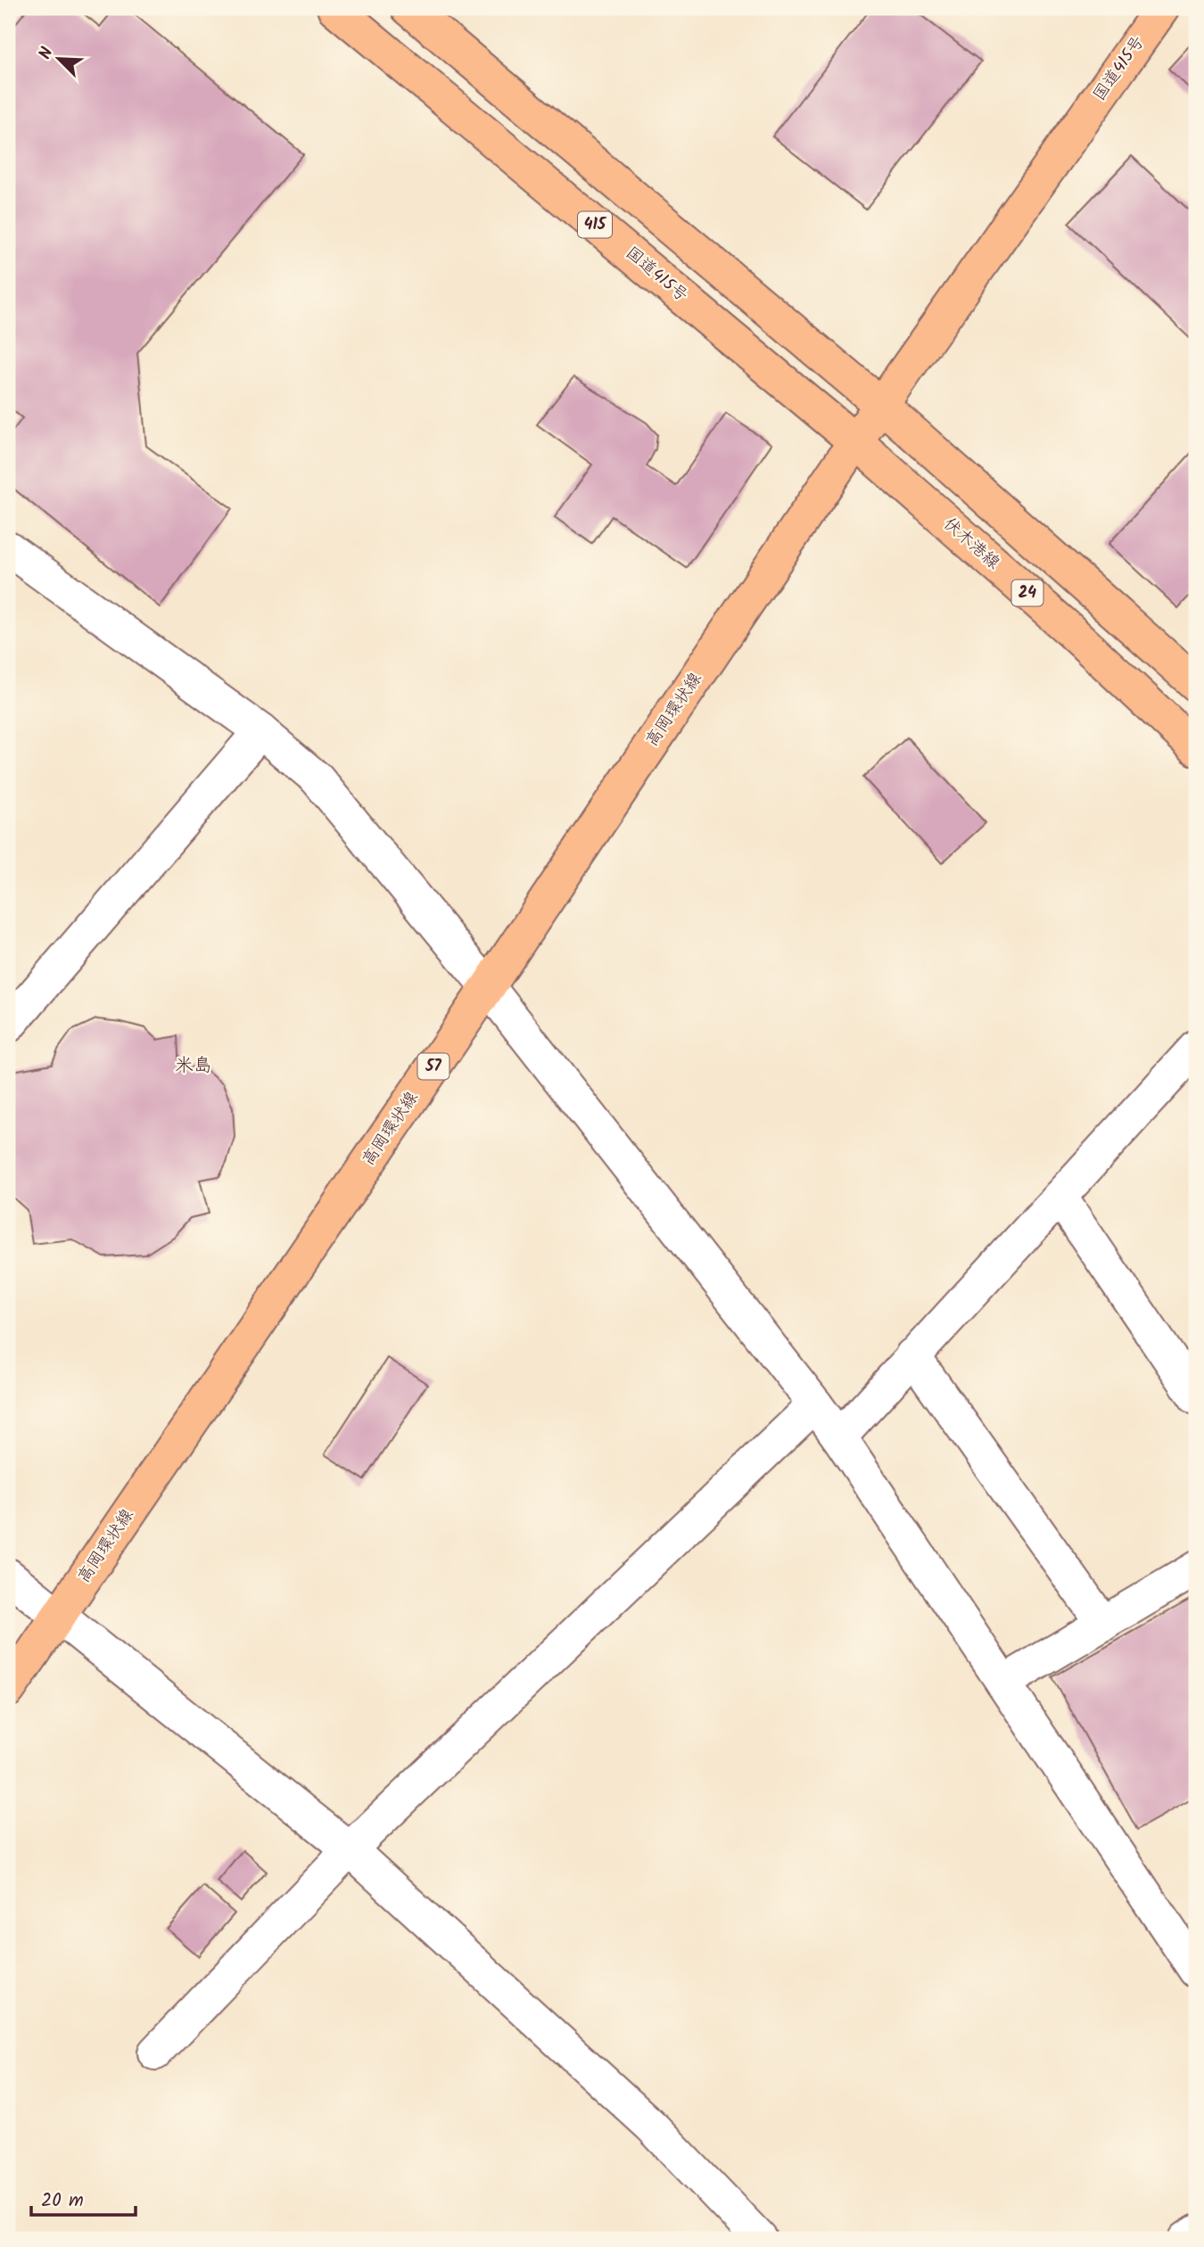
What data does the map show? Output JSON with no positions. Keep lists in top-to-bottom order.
{
  "streets": {
    "main road": [
      "国道415号",
      "415",
      "伏木港線",
      "24",
      "高岡環状線",
      "57"
    ]
  },
  "crossings": [
    ["国道415号", "伏木港線"],
    ["国道415号", "24"],
    ["国道415号", "高岡環状線"],
    ["伏木港線", "高岡環状線"]
  ],
  "districts": ["米島"],
  "scale_bar": "20 m",
  "north": "top left"
}
